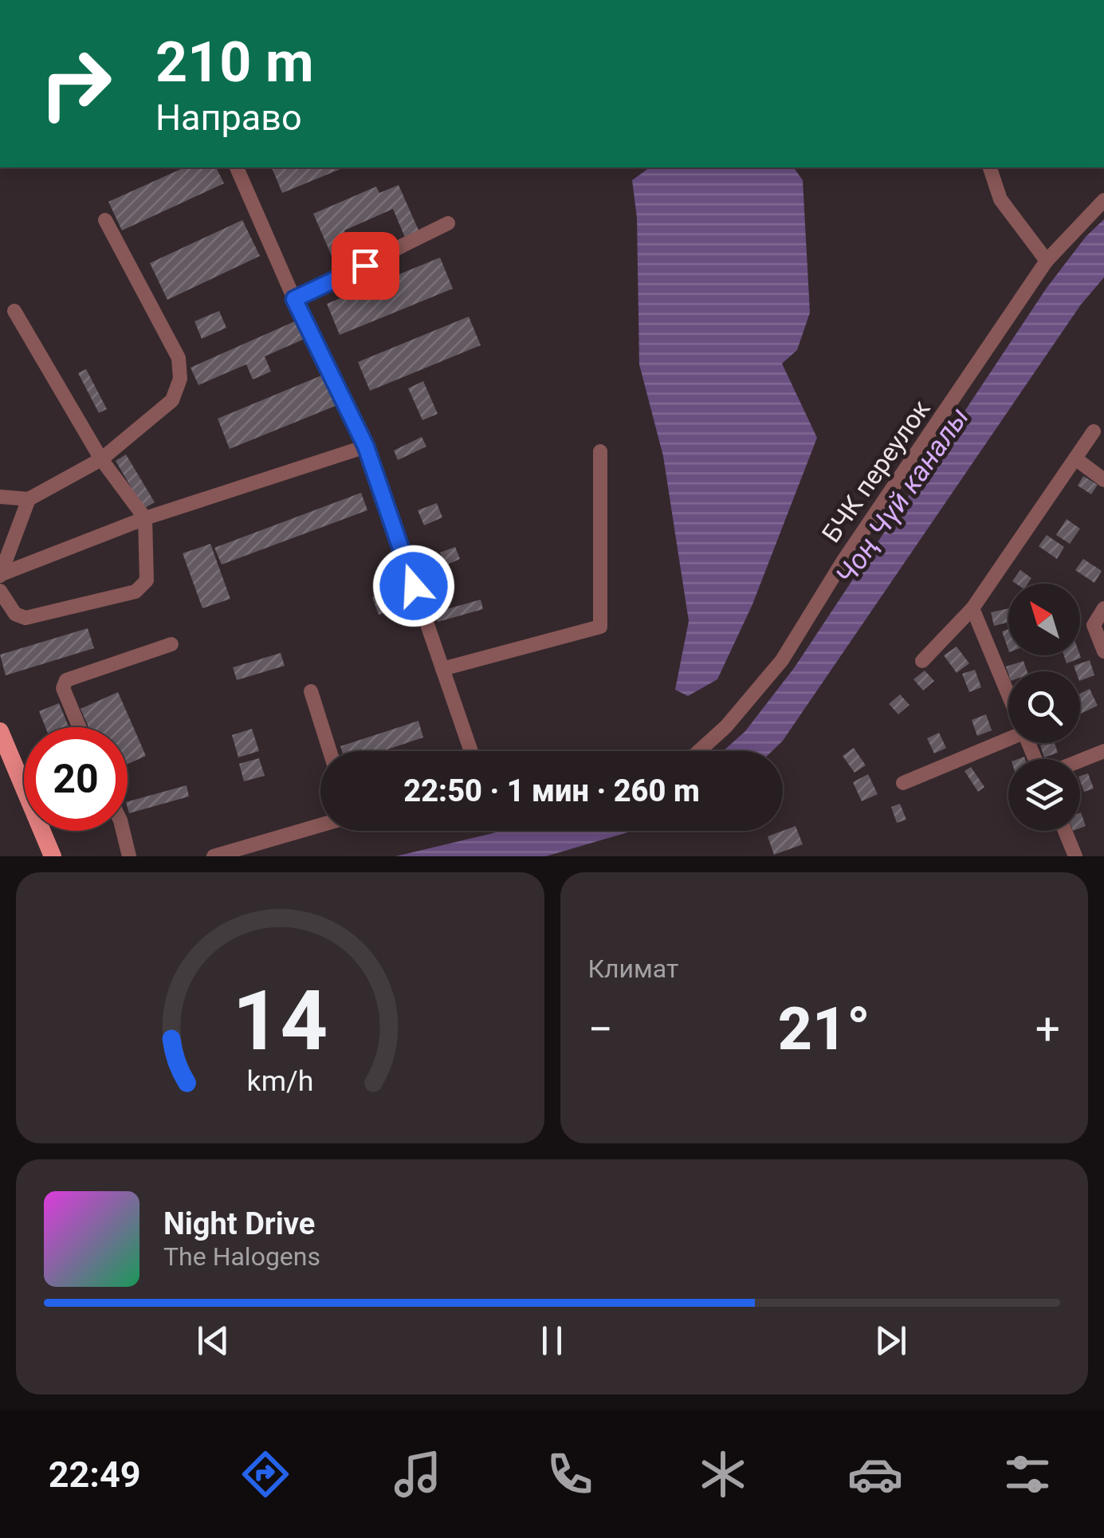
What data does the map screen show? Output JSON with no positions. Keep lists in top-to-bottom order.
{
  "streets": {
    "street": ["БЧК переулок"]
  },
  "water": ["Чоң Чүй каналы"],
  "north": "top left",
  "page": {
    "turn": ["210 m", "Направо"],
    "limit": "20",
    "trip": "22:50 · 1 мин · 260 m",
    "tile": "Климат",
    "heat": ["−", "21°", "+"],
    "song": ["Night Drive", "The Halogens"],
    "tabs": "22:49",
    "gauge": ["14", "km/h"]
  }
}
